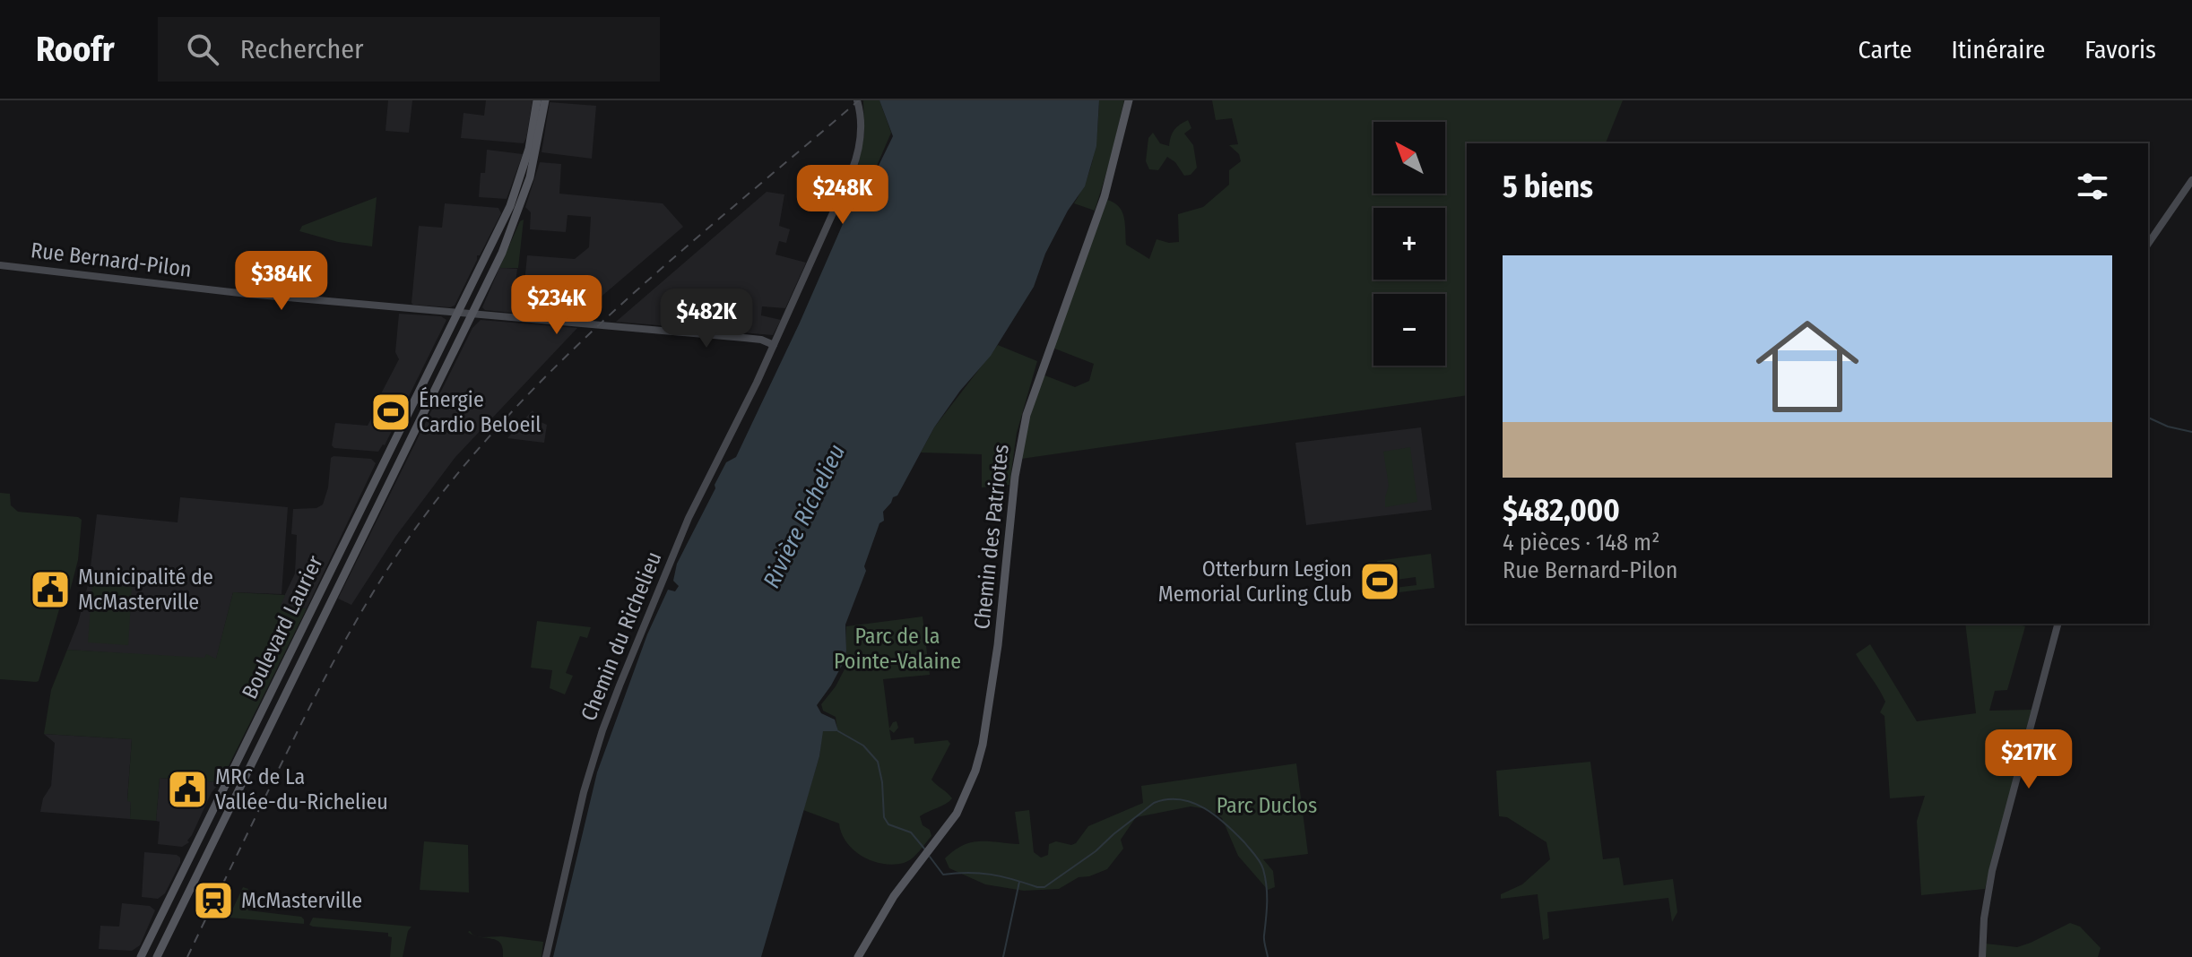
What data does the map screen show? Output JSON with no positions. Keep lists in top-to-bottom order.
{
  "streets": {
    "main road": [
      "Rue Bernard-Pilon",
      "Chemin des Patriotes",
      "Boulevard Laurier",
      "Chemin du Richelieu"
    ]
  },
  "crossings": [
    ["Rue Bernard-Pilon", "Boulevard Laurier"],
    ["Rue Bernard-Pilon", "Chemin du Richelieu"]
  ],
  "water": ["Rivière Richelieu"],
  "parks": ["Parc de la Pointe-Valaine", "Parc Duclos"],
  "places": {
    "sports": ["Énergie Cardio Beloeil", "Otterburn Legion Memorial Curling Club"],
    "public building": ["Municipalité de McMasterville", "MRC de La Vallée-du-Richelieu"],
    "station": ["McMasterville"]
  },
  "north": "top left",
  "page": {
    "header": "Roofr",
    "search": "Rechercher",
    "nav": ["Carte", "Itinéraire", "Favoris"],
    "map_buttons": ["+", "−"],
    "heading": "5 biens",
    "price": [
      "$248K",
      "$384K",
      "$234K",
      "$482K",
      "$217K"
    ],
    "list": [
      {
        "name": "$482,000",
        "note": "4 pièces · 148 m² · Rue Bernard-Pilon"
      }
    ]
  }
}
